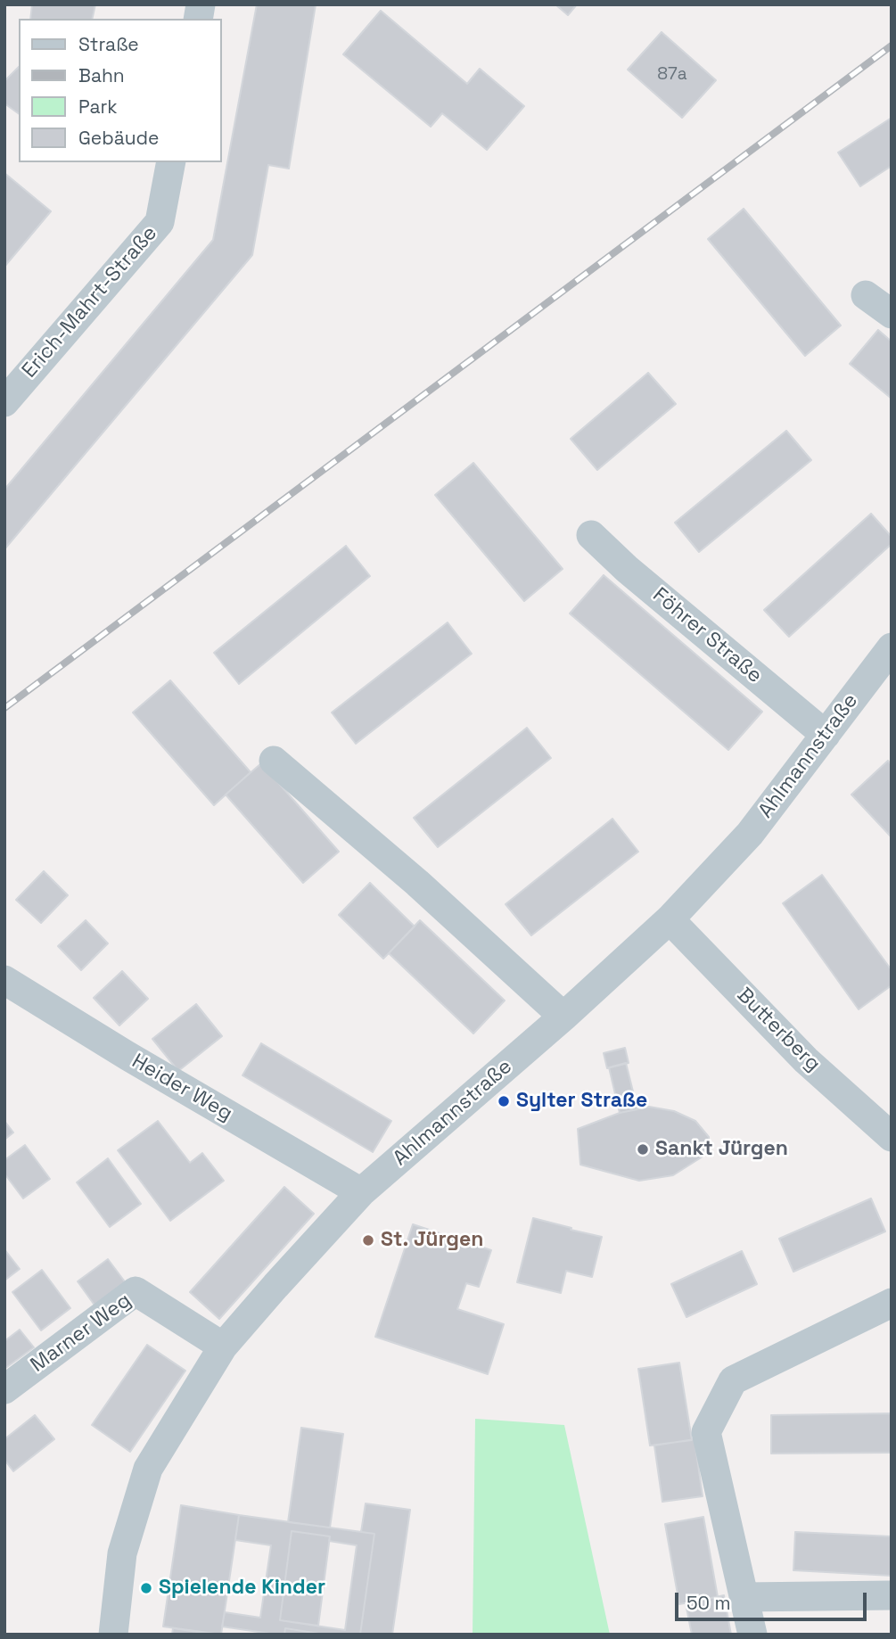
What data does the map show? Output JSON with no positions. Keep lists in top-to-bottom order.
{
  "streets": {
    "street": [
      "Erich-Mahrt-Straße",
      "Föhrer Straße",
      "Ahlmannstraße",
      "Butterberg",
      "Heider Weg",
      "Marner Weg"
    ]
  },
  "crossings": [
    ["Föhrer Straße", "Ahlmannstraße"],
    ["Ahlmannstraße", "Butterberg"],
    ["Ahlmannstraße", "Heider Weg"],
    ["Ahlmannstraße", "Marner Weg"]
  ],
  "places": [
    "Sylter Straße",
    "Sankt Jürgen",
    "St. Jürgen",
    "Spielende Kinder"
  ],
  "house_numbers": ["87a"],
  "legend": [
    "Straße",
    "Bahn",
    "Park",
    "Gebäude"
  ],
  "scale_bar": "50 m"
}
